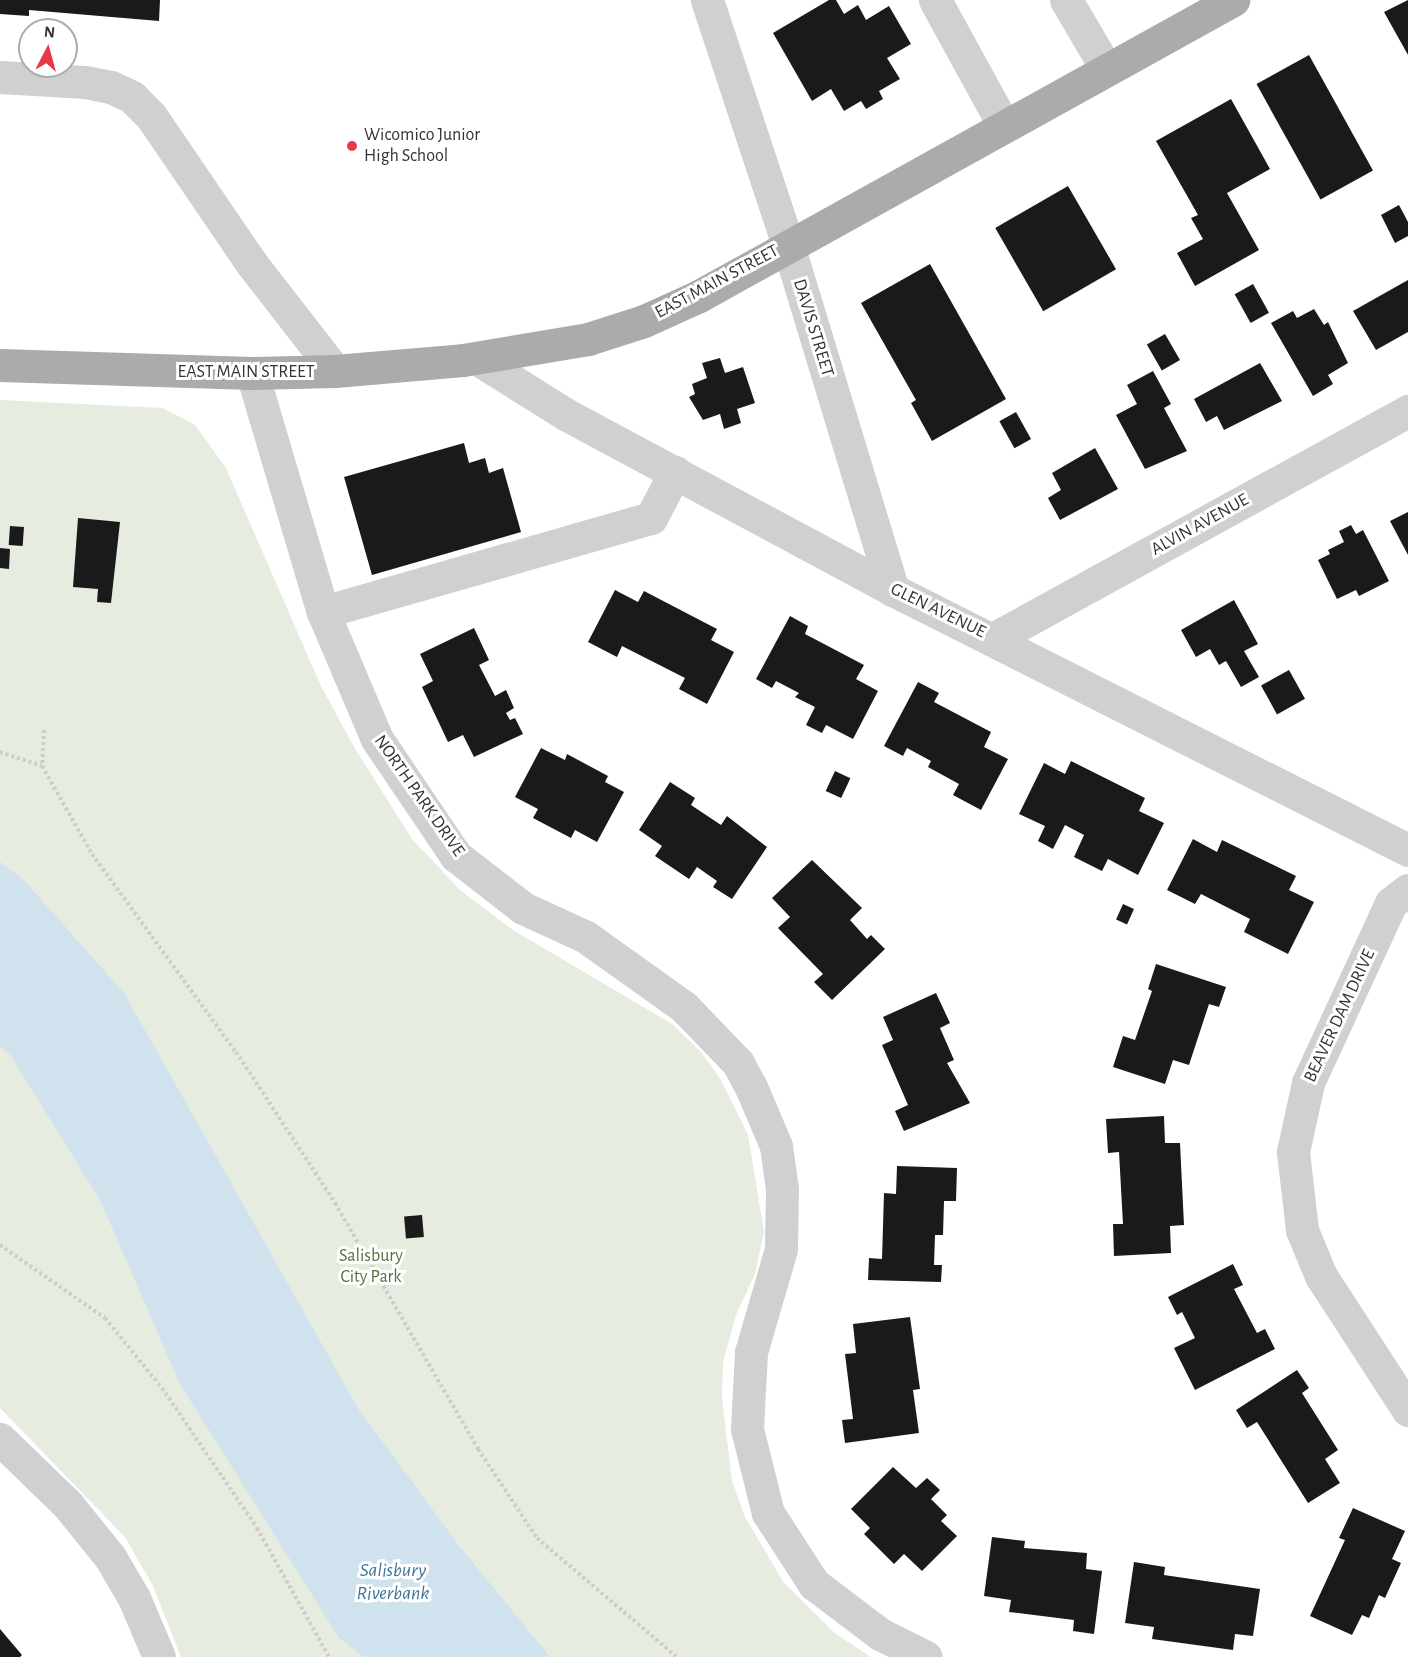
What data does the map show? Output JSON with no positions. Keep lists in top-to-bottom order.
{
  "streets": {
    "main road": ["EAST MAIN STREET"],
    "street": [
      "DAVIS STREET",
      "ALVIN AVENUE",
      "GLEN AVENUE",
      "NORTH PARK DRIVE",
      "BEAVER DAM DRIVE"
    ]
  },
  "crossings": [
    ["EAST MAIN STREET", "DAVIS STREET"],
    ["EAST MAIN STREET", "GLEN AVENUE"],
    ["EAST MAIN STREET", "NORTH PARK DRIVE"],
    ["DAVIS STREET", "GLEN AVENUE"],
    ["ALVIN AVENUE", "GLEN AVENUE"]
  ],
  "water": ["Salisbury Riverbank"],
  "parks": ["Salisbury City Park"],
  "places": ["Wicomico Junior High School"],
  "north": "top"
}
